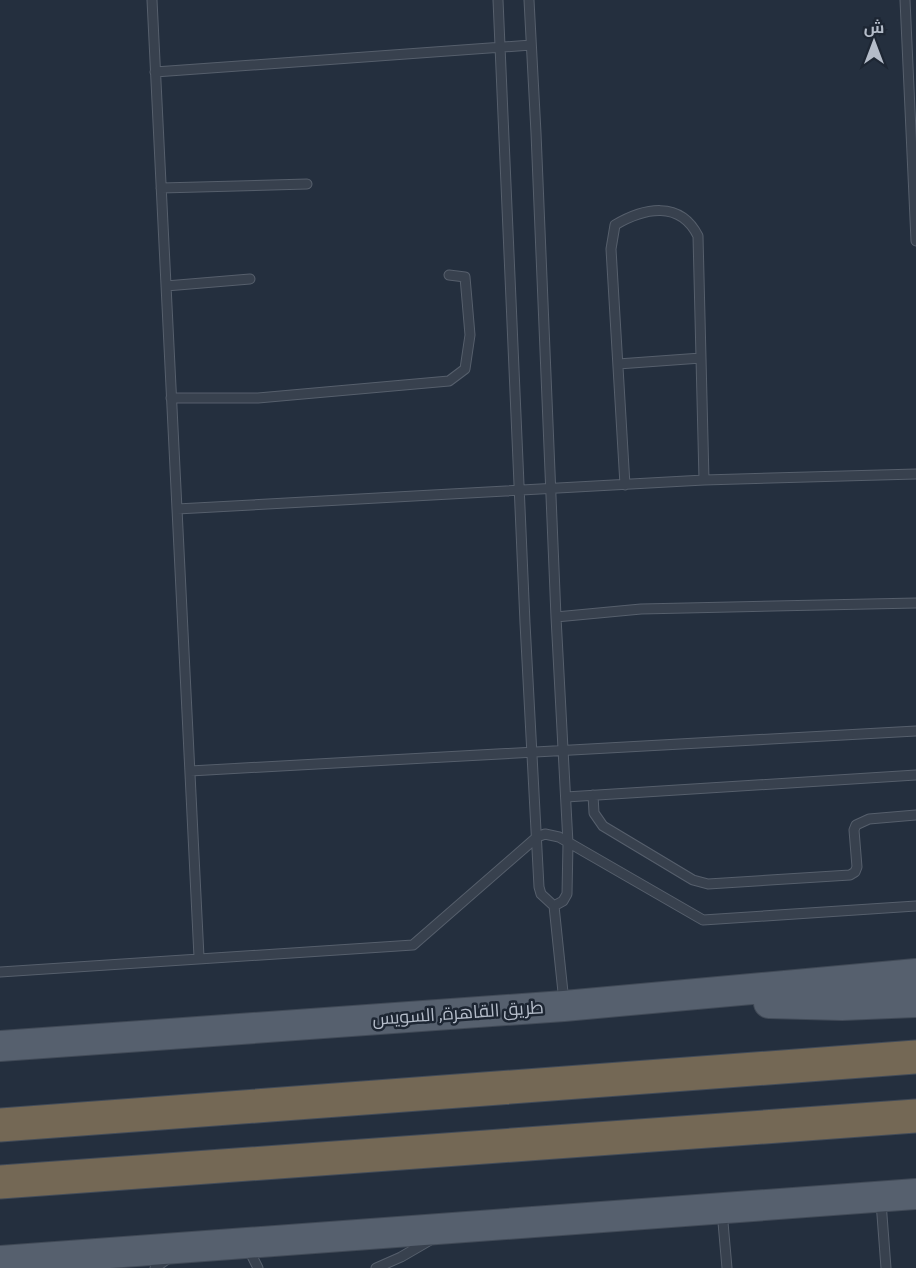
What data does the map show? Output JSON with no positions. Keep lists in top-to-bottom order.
{
  "streets": {
    "main road": ["طريق القاهرة, السويس"]
  },
  "north": "top"
}
